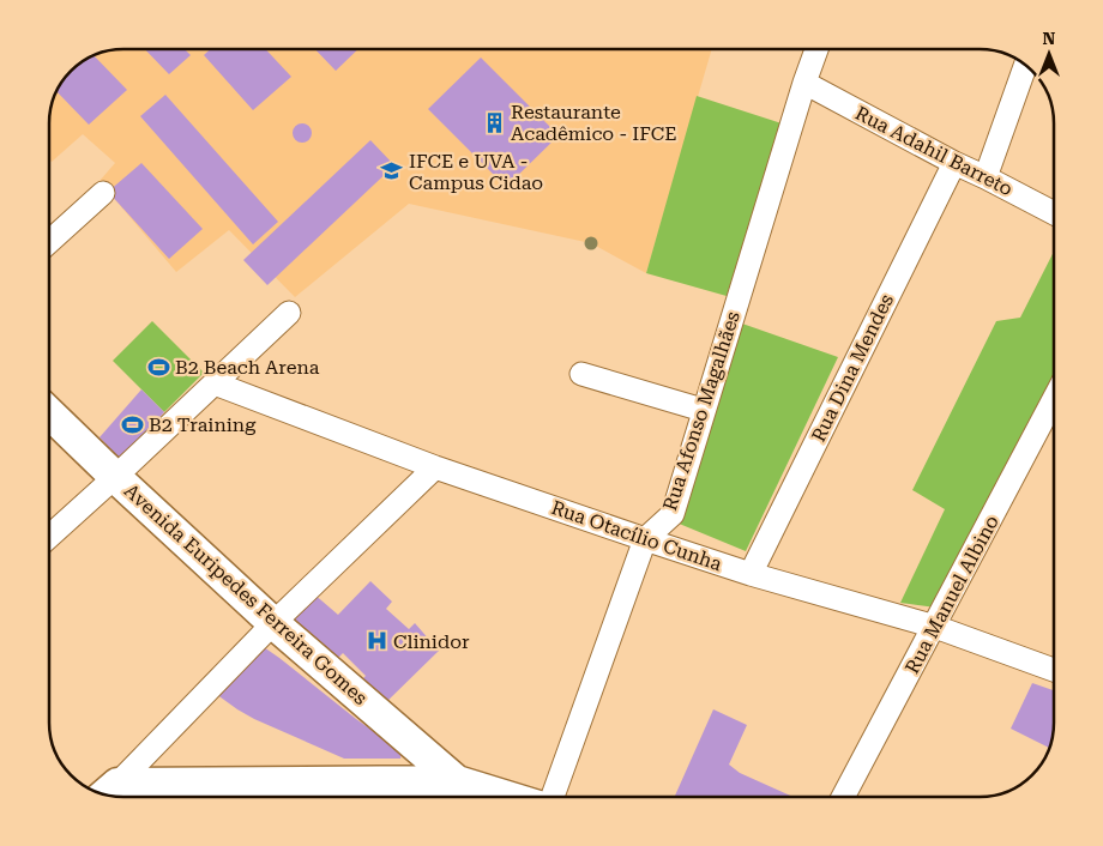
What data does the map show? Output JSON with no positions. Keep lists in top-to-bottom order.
{
  "streets": {
    "street": [
      "Rua Adahil Barreto",
      "Rua Dina Mendes",
      "Rua Afonso Magalhães",
      "Rua Otacílio Cunha",
      "Avenida Euripedes Ferreira Gomes",
      "Rua Manuel Albino"
    ]
  },
  "crossings": [
    ["Rua Adahil Barreto", "Rua Dina Mendes"],
    ["Rua Adahil Barreto", "Rua Afonso Magalhães"],
    ["Rua Dina Mendes", "Rua Otacílio Cunha"],
    ["Rua Afonso Magalhães", "Rua Otacílio Cunha"],
    ["Rua Otacílio Cunha", "Rua Manuel Albino"]
  ],
  "places": {
    "building": ["Restaurante Acadêmico - IFCE"],
    "school or university": ["IFCE e UVA - Campus Cidao"],
    "sports": ["B2 Beach Arena", "B2 Training"],
    "hospital": ["Clinidor"]
  },
  "north": "top"
}
